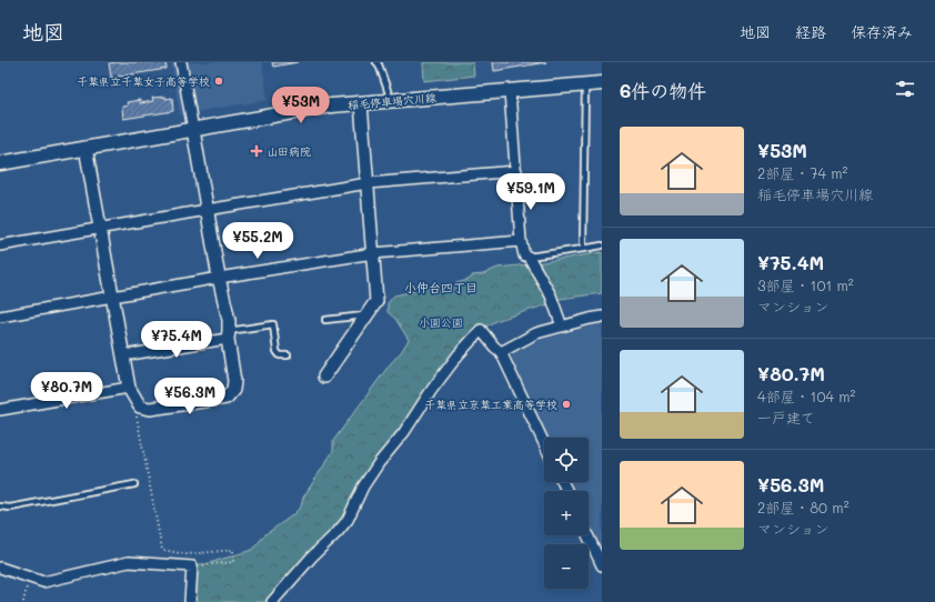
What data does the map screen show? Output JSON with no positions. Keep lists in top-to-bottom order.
{
  "streets": {
    "main road": ["稲毛停車場穴川線"]
  },
  "districts": ["小仲台四丁目"],
  "parks": ["小園公園"],
  "places": {
    "other": ["千葉県立千葉女子高等学校", "千葉県立京葉工業高等学校"],
    "health": ["山田病院"]
  },
  "page": {
    "header": "地図",
    "nav": ["地図", "経路", "保存済み"],
    "heading": "6件の物件",
    "price": [
      "¥53M",
      "¥59.1M",
      "¥55.2M",
      "¥75.4M",
      "¥80.7M",
      "¥56.3M"
    ],
    "list": [
      {
        "name": "¥53M",
        "note": "2部屋 · 74 m² · 稲毛停車場穴川線"
      },
      {
        "name": "¥75.4M",
        "note": "3部屋 · 101 m² · マンション"
      },
      {
        "name": "¥80.7M",
        "note": "4部屋 · 104 m² · 一戸建て"
      },
      {
        "name": "¥56.3M",
        "note": "2部屋 · 80 m² · マンション"
      }
    ],
    "map_buttons": ["+", "−"]
  }
}
